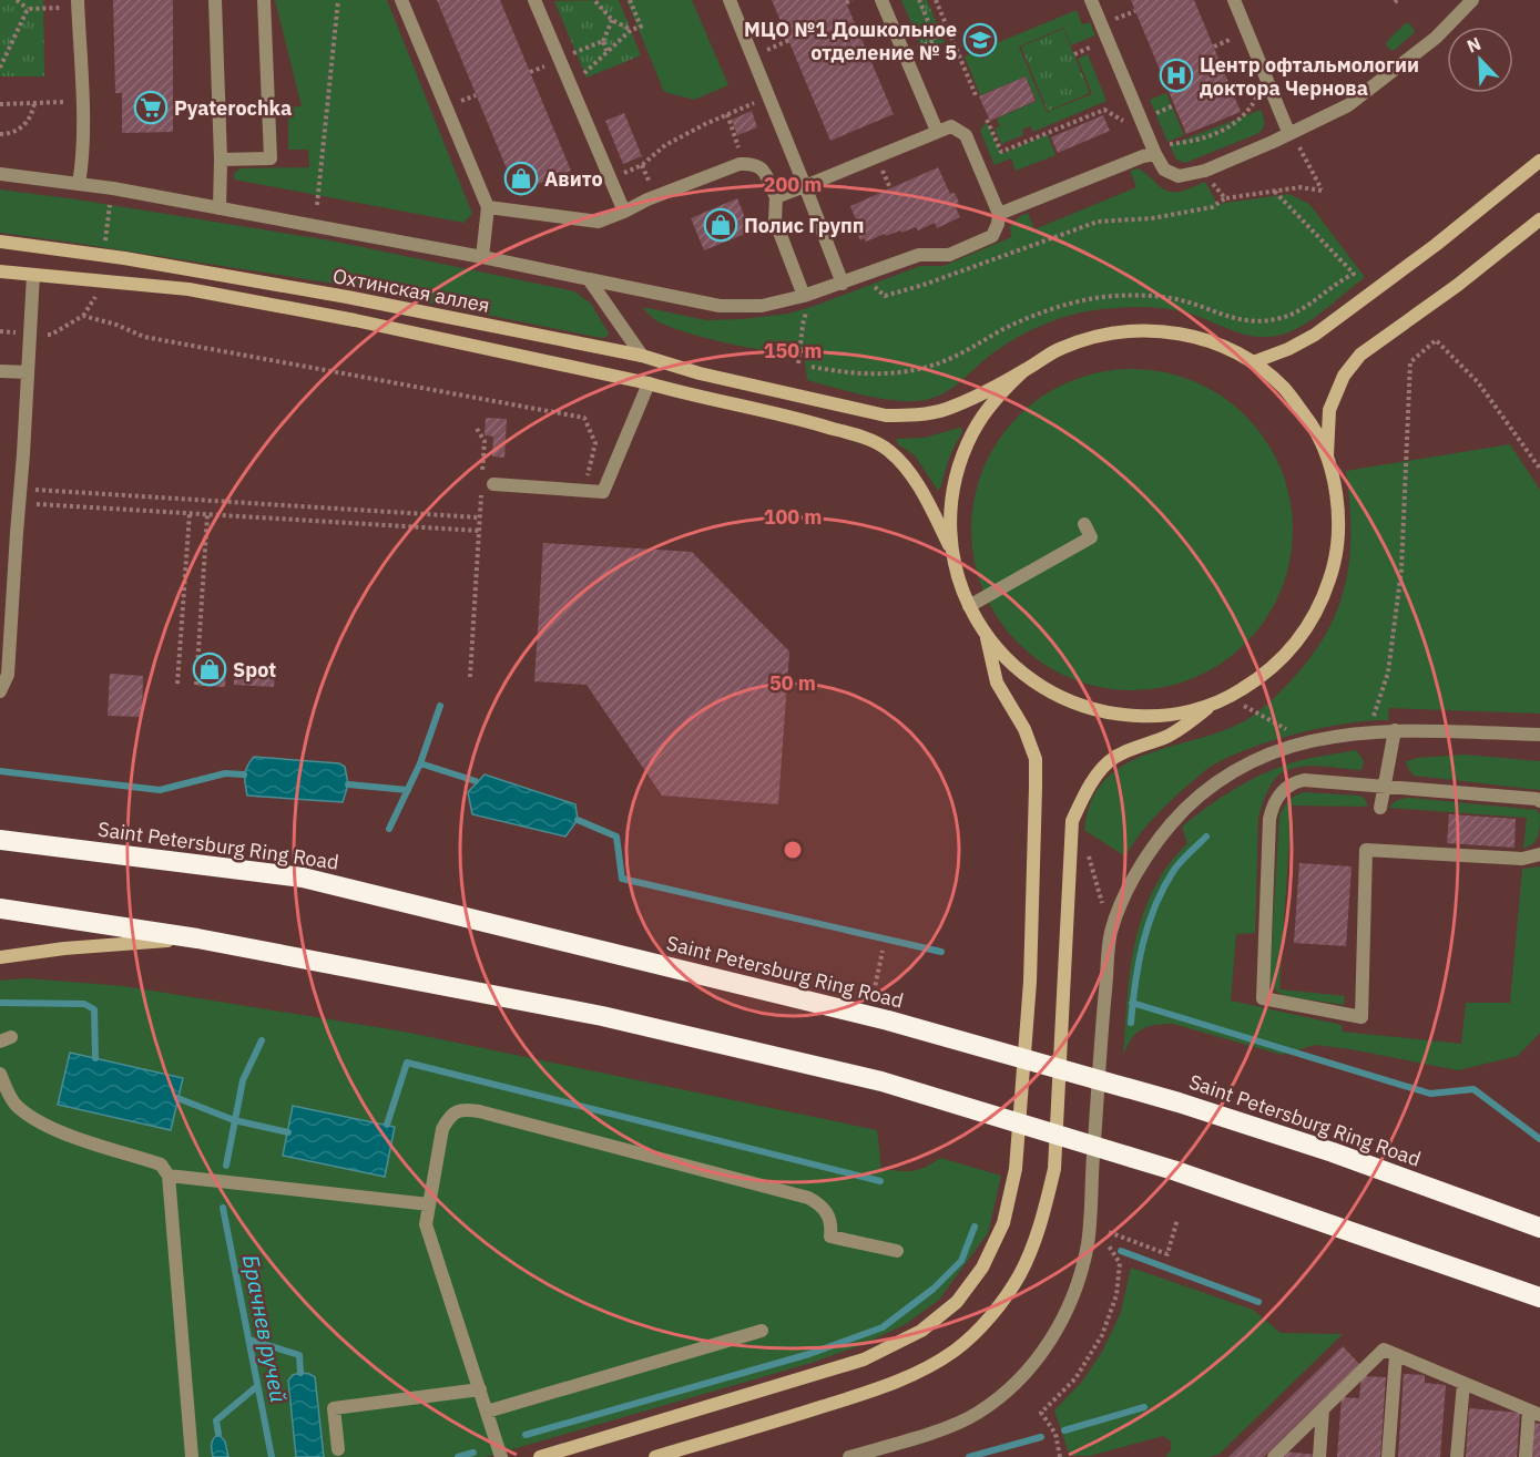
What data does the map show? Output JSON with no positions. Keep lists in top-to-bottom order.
{
  "streets": {
    "highway": ["Saint Petersburg Ring Road"],
    "street": ["Охтинская аллея"]
  },
  "water": ["Брачнев ручей"],
  "places": {
    "school or university": ["МЦО №1 Дошкольное отделение № 5"],
    "hospital": ["Центр офтальмологии доктора Чернова"],
    "supermarket": ["Pyaterochka"],
    "shop": ["Авито", "Полис Групп", "Spot"]
  },
  "north": "top left",
  "rings": [
    "200 m",
    "150 m",
    "100 m",
    "50 m"
  ]
}
